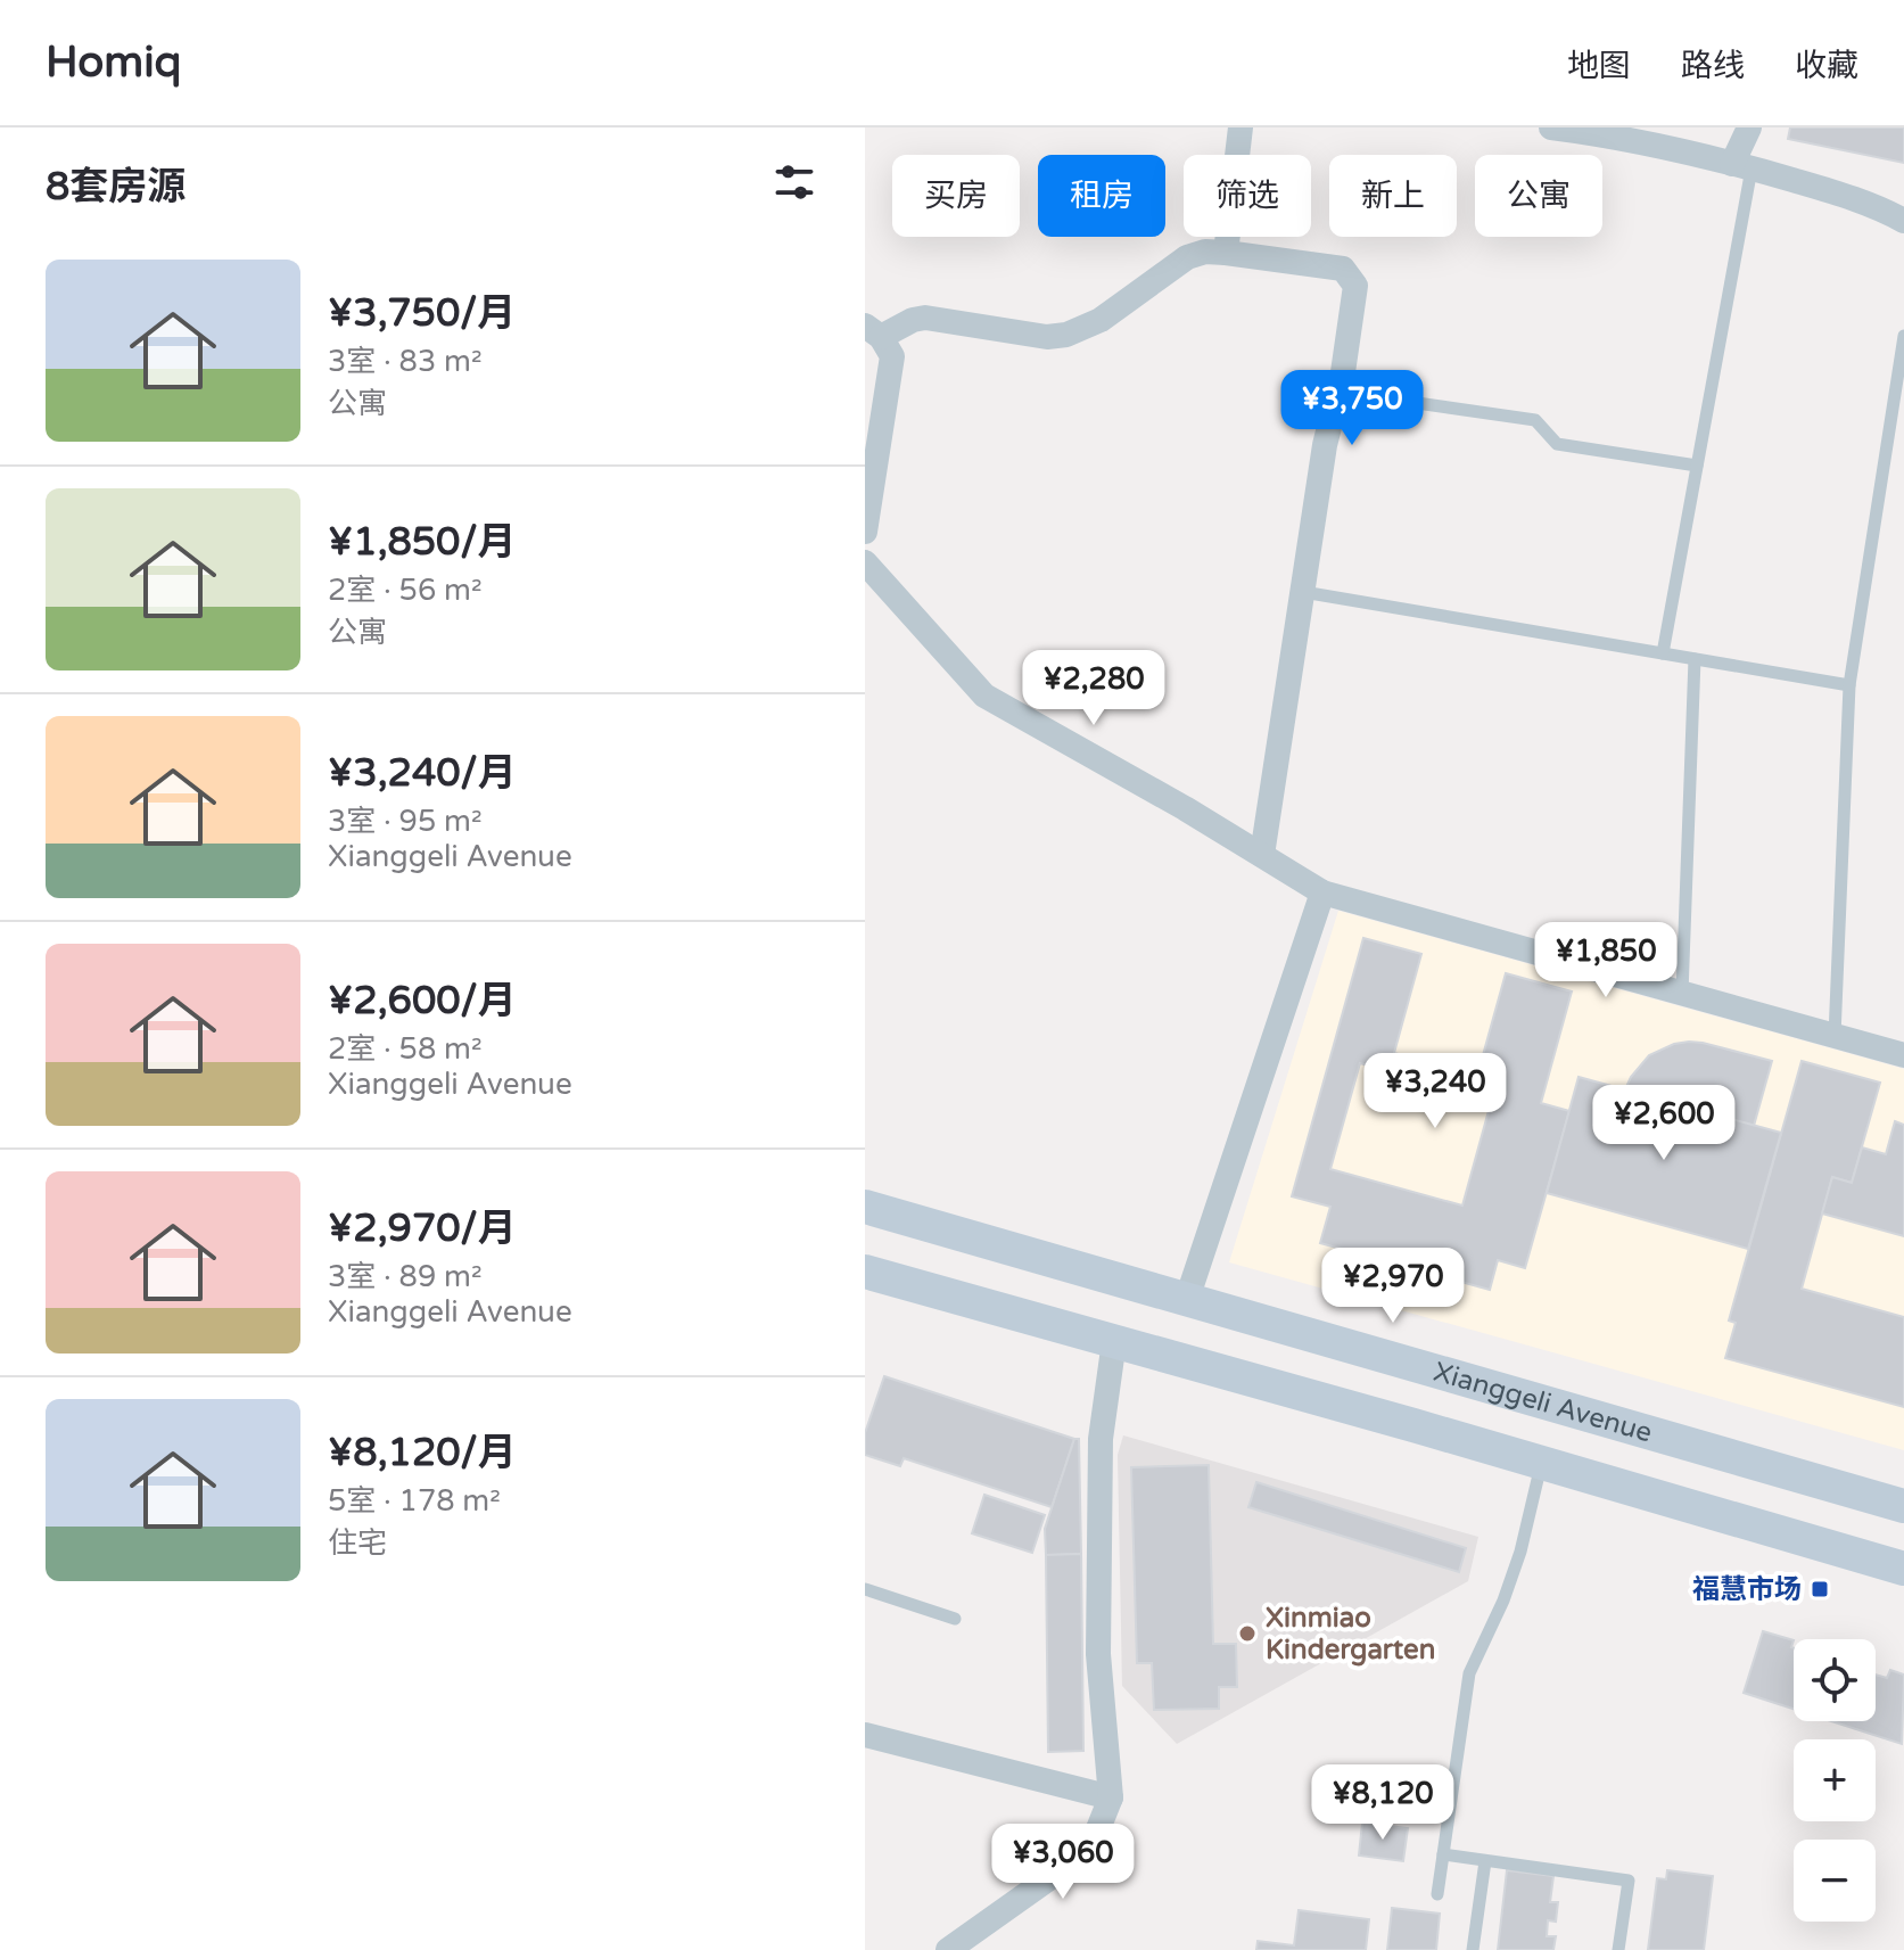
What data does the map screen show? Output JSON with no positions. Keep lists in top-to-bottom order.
{
  "streets": {
    "main road": ["Xianggeli Avenue"]
  },
  "places": {
    "transit": ["福慧市场"],
    "other": ["Xinmiao Kindergarten"]
  },
  "page": {
    "header": "Homiq",
    "nav": ["地图", "路线", "收藏"],
    "heading": "8套房源",
    "chip": [
      "买房",
      "租房",
      "筛选",
      "新上",
      "公寓"
    ],
    "list": [
      {
        "name": "¥3,750/月",
        "note": "3室 · 83 m² · 公寓"
      },
      {
        "name": "¥1,850/月",
        "note": "2室 · 56 m² · 公寓"
      },
      {
        "name": "¥3,240/月",
        "note": "3室 · 95 m² · Xianggeli Avenue"
      },
      {
        "name": "¥2,600/月",
        "note": "2室 · 58 m² · Xianggeli Avenue"
      },
      {
        "name": "¥2,970/月",
        "note": "3室 · 89 m² · Xianggeli Avenue"
      },
      {
        "name": "¥8,120/月",
        "note": "5室 · 178 m² · 住宅"
      }
    ],
    "price": [
      "¥3,750",
      "¥2,280",
      "¥1,850",
      "¥3,240",
      "¥2,600",
      "¥2,970",
      "¥8,120",
      "¥3,060"
    ],
    "map_buttons": ["+", "−"]
  }
}
